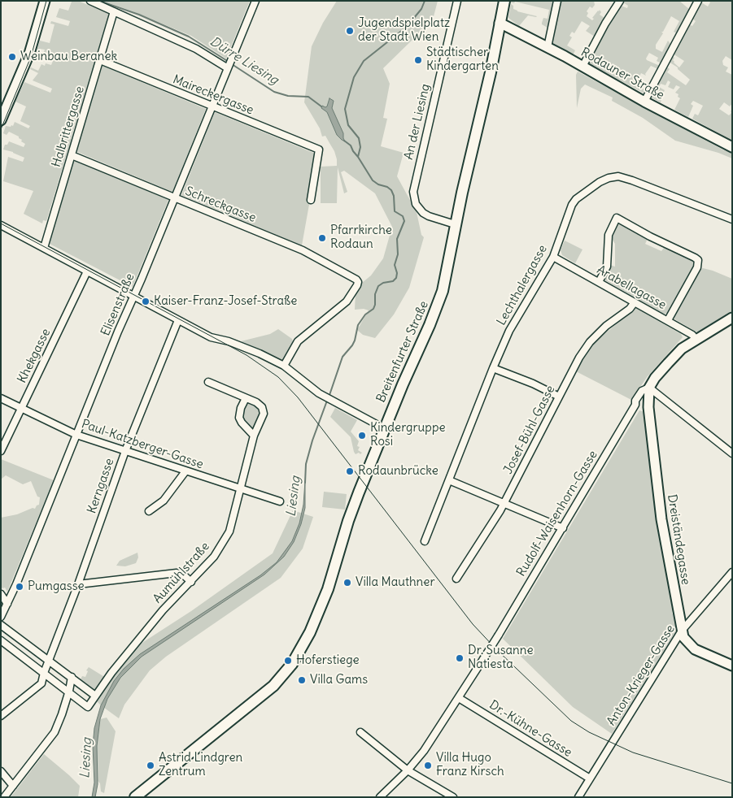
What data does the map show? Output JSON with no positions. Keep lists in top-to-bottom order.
{
  "streets": {
    "main road": ["Breitenfurter Straße"],
    "street": [
      "Rodauner Straße",
      "Maireckergasse",
      "An der Liesing",
      "Halbrittergasse",
      "Schreckgasse",
      "Lechthalergasse",
      "Arabellagasse",
      "Elisenstraße",
      "Khekgasse",
      "Josef-Bühl-Gasse",
      "Paul-Katzberger-Gasse",
      "Kerngasse",
      "Rudolf-Waisenhorn-Gasse",
      "Dreiständegasse",
      "Aumühlstraße",
      "Anton-Krieger-Gasse",
      "Dr.-Kühne-Gasse"
    ]
  },
  "crossings": [
    ["Rodauner Straße", "Breitenfurter Straße"],
    ["Maireckergasse", "Halbrittergasse"],
    ["Maireckergasse", "Elisenstraße"],
    ["An der Liesing", "Breitenfurter Straße"],
    ["Halbrittergasse", "Schreckgasse"],
    ["Schreckgasse", "Elisenstraße"],
    ["Lechthalergasse", "Arabellagasse"],
    ["Arabellagasse", "Josef-Bühl-Gasse"],
    ["Arabellagasse", "Rudolf-Waisenhorn-Gasse"],
    ["Elisenstraße", "Paul-Katzberger-Gasse"],
    ["Khekgasse", "Paul-Katzberger-Gasse"],
    ["Paul-Katzberger-Gasse", "Kerngasse"],
    ["Paul-Katzberger-Gasse", "Aumühlstraße"],
    ["Rudolf-Waisenhorn-Gasse", "Dreiständegasse"],
    ["Rudolf-Waisenhorn-Gasse", "Dr.-Kühne-Gasse"],
    ["Dreiständegasse", "Anton-Krieger-Gasse"],
    ["Anton-Krieger-Gasse", "Dr.-Kühne-Gasse"]
  ],
  "water": ["Dürre Liesing", "Liesing"],
  "places": [
    "Jugendspielplatz der Stadt Wien",
    "Weinbau Beranek",
    "Städtischer Kindergarten",
    "Pfarrkirche Rodaun",
    "Kaiser-Franz-Josef-Straße",
    "Kindergruppe Rosi",
    "Rodaunbrücke",
    "Villa Mauthner",
    "Pumgasse",
    "Dr. Susanne Natiesta",
    "Hoferstiege",
    "Villa Gams",
    "Astrid Lindgren Zentrum",
    "Villa Hugo Franz Kirsch"
  ]
}
